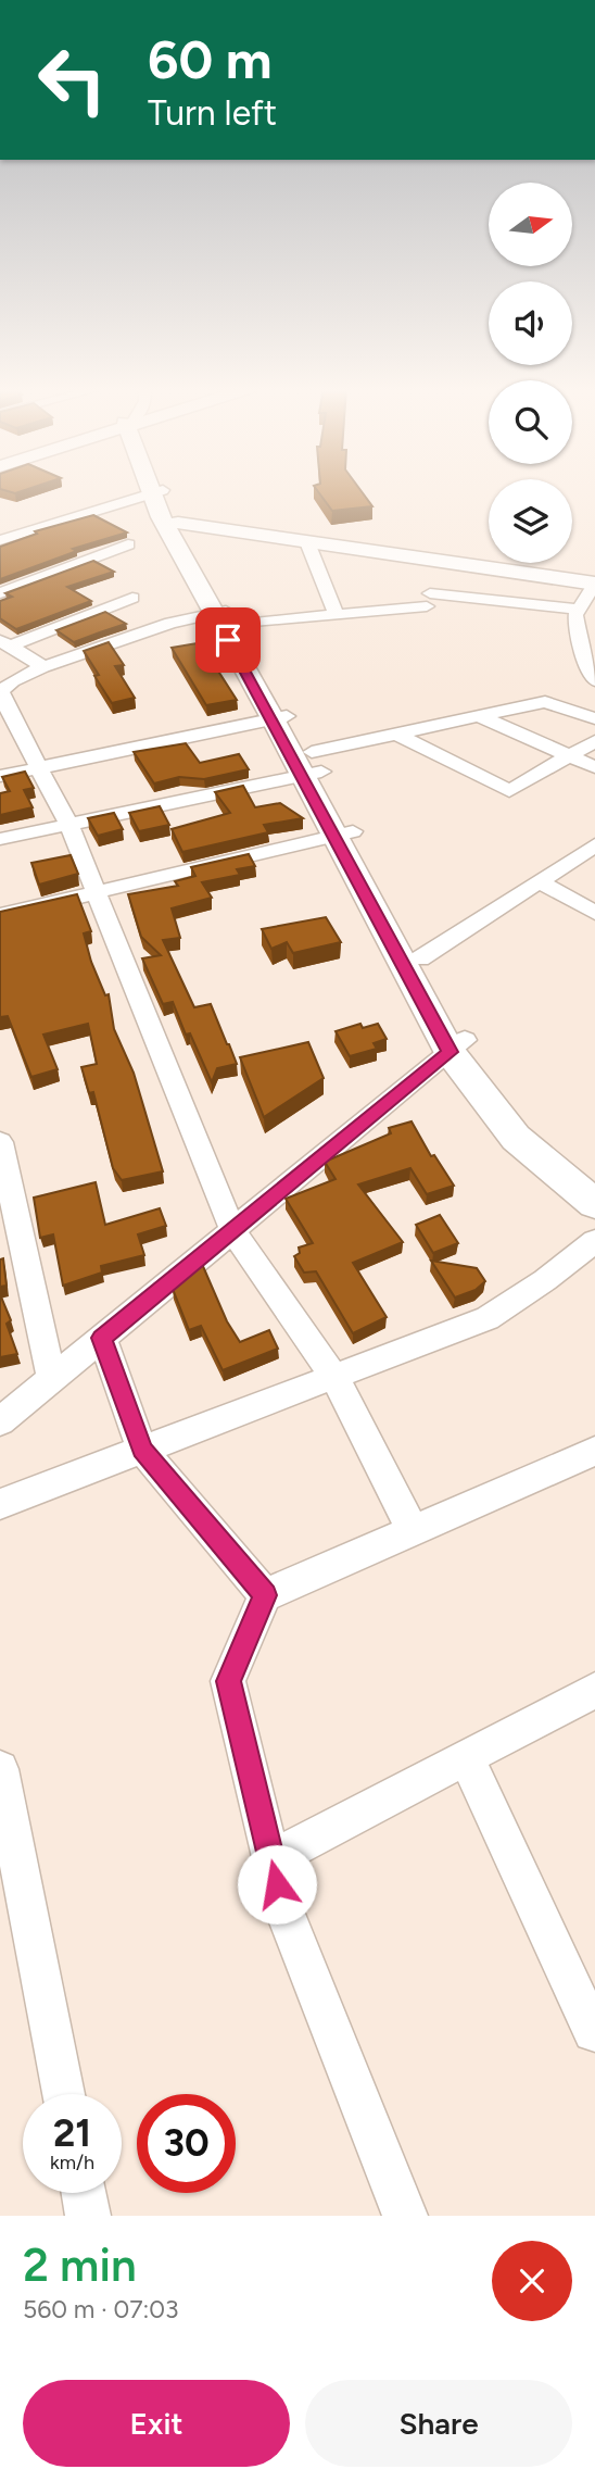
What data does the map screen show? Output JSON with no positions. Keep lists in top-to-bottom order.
{
  "north": "right",
  "page": {
    "turn": ["60 m", "Turn left"],
    "speed": "21 km/h",
    "limit": "30",
    "heading": ["2 min", "560 m · 07:03"],
    "buttons": ["Exit", "Share"]
  }
}
